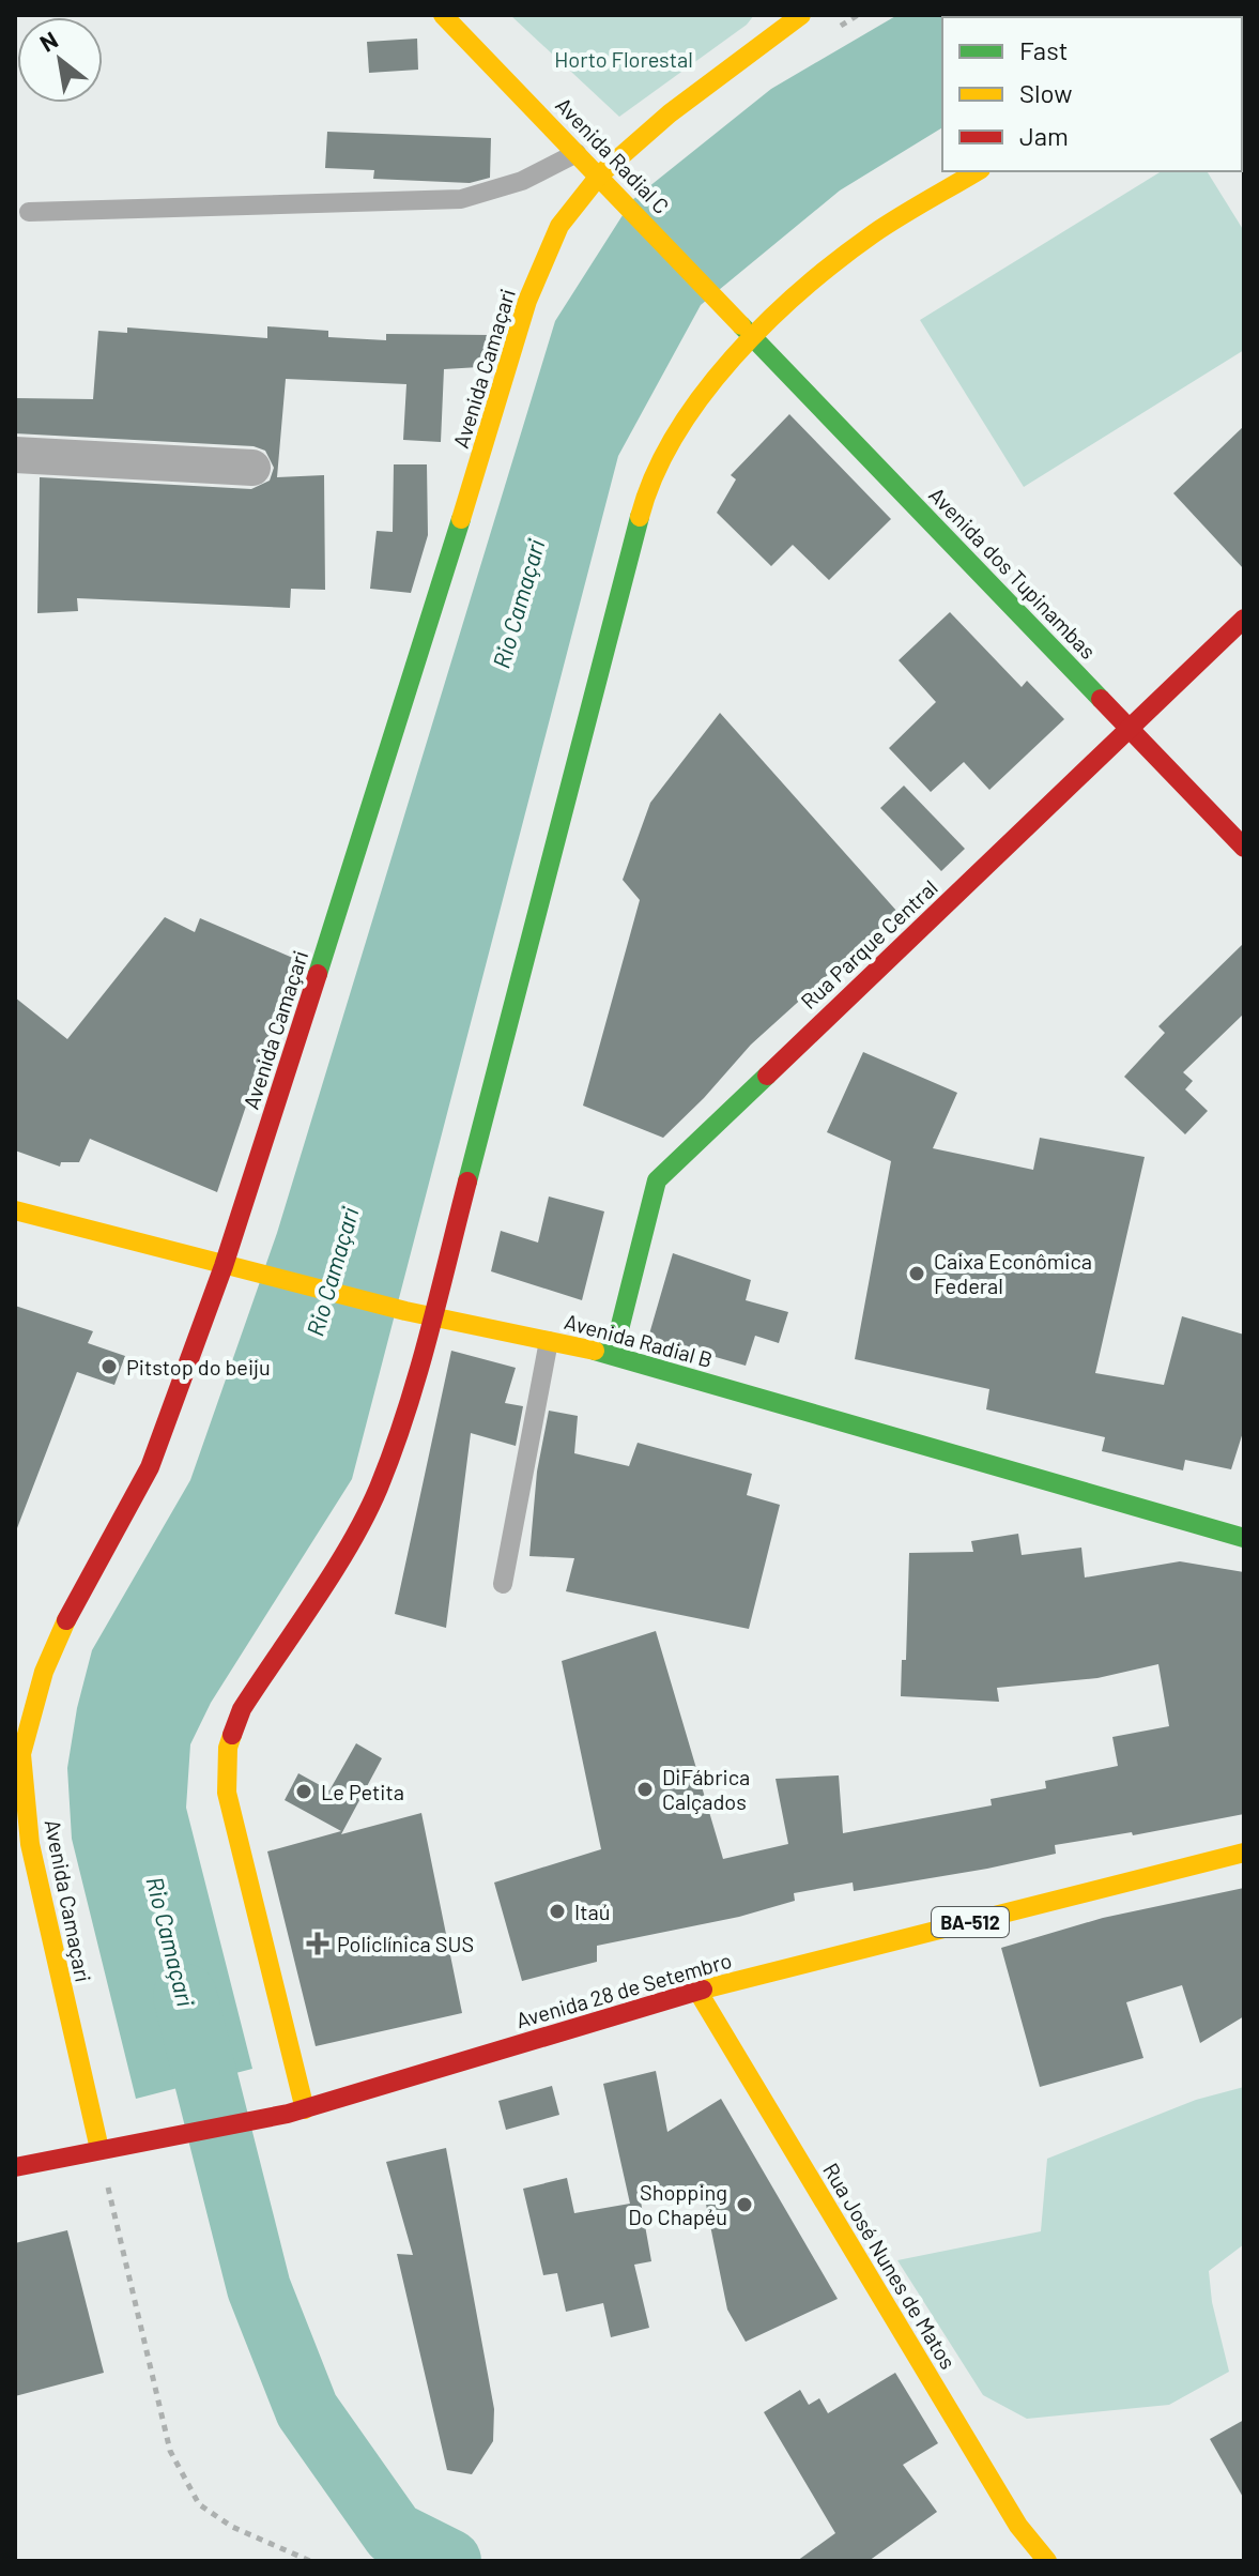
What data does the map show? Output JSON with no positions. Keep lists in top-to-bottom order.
{
  "streets": {
    "street": [
      "Avenida Radial C",
      "Avenida Camaçari",
      "Avenida dos Tupinambas",
      "Rua Parque Central",
      "Avenida Radial B",
      "BA-512",
      "Avenida 28 de Setembro",
      "Rua José Nunes de Matos"
    ]
  },
  "crossings": [
    ["Avenida Radial C", "Avenida Camaçari"],
    ["Avenida Radial C", "Avenida dos Tupinambas"],
    ["Avenida Camaçari", "Avenida Radial B"],
    ["Avenida Camaçari", "Avenida 28 de Setembro"],
    ["Avenida dos Tupinambas", "Rua Parque Central"],
    ["Rua Parque Central", "Avenida Radial B"],
    ["Avenida 28 de Setembro", "Rua José Nunes de Matos"]
  ],
  "water": ["Rio Camaçari"],
  "parks": ["Horto Florestal"],
  "places": {
    "other": [
      "Caixa Econômica Federal",
      "Pitstop do beiju",
      "DiFábrica Calçados",
      "Le Petita",
      "Itaú",
      "Shopping Do Chapéu"
    ],
    "health": ["Policlínica SUS"]
  },
  "legend": ["Fast", "Slow", "Jam"],
  "north": "top left"
}
